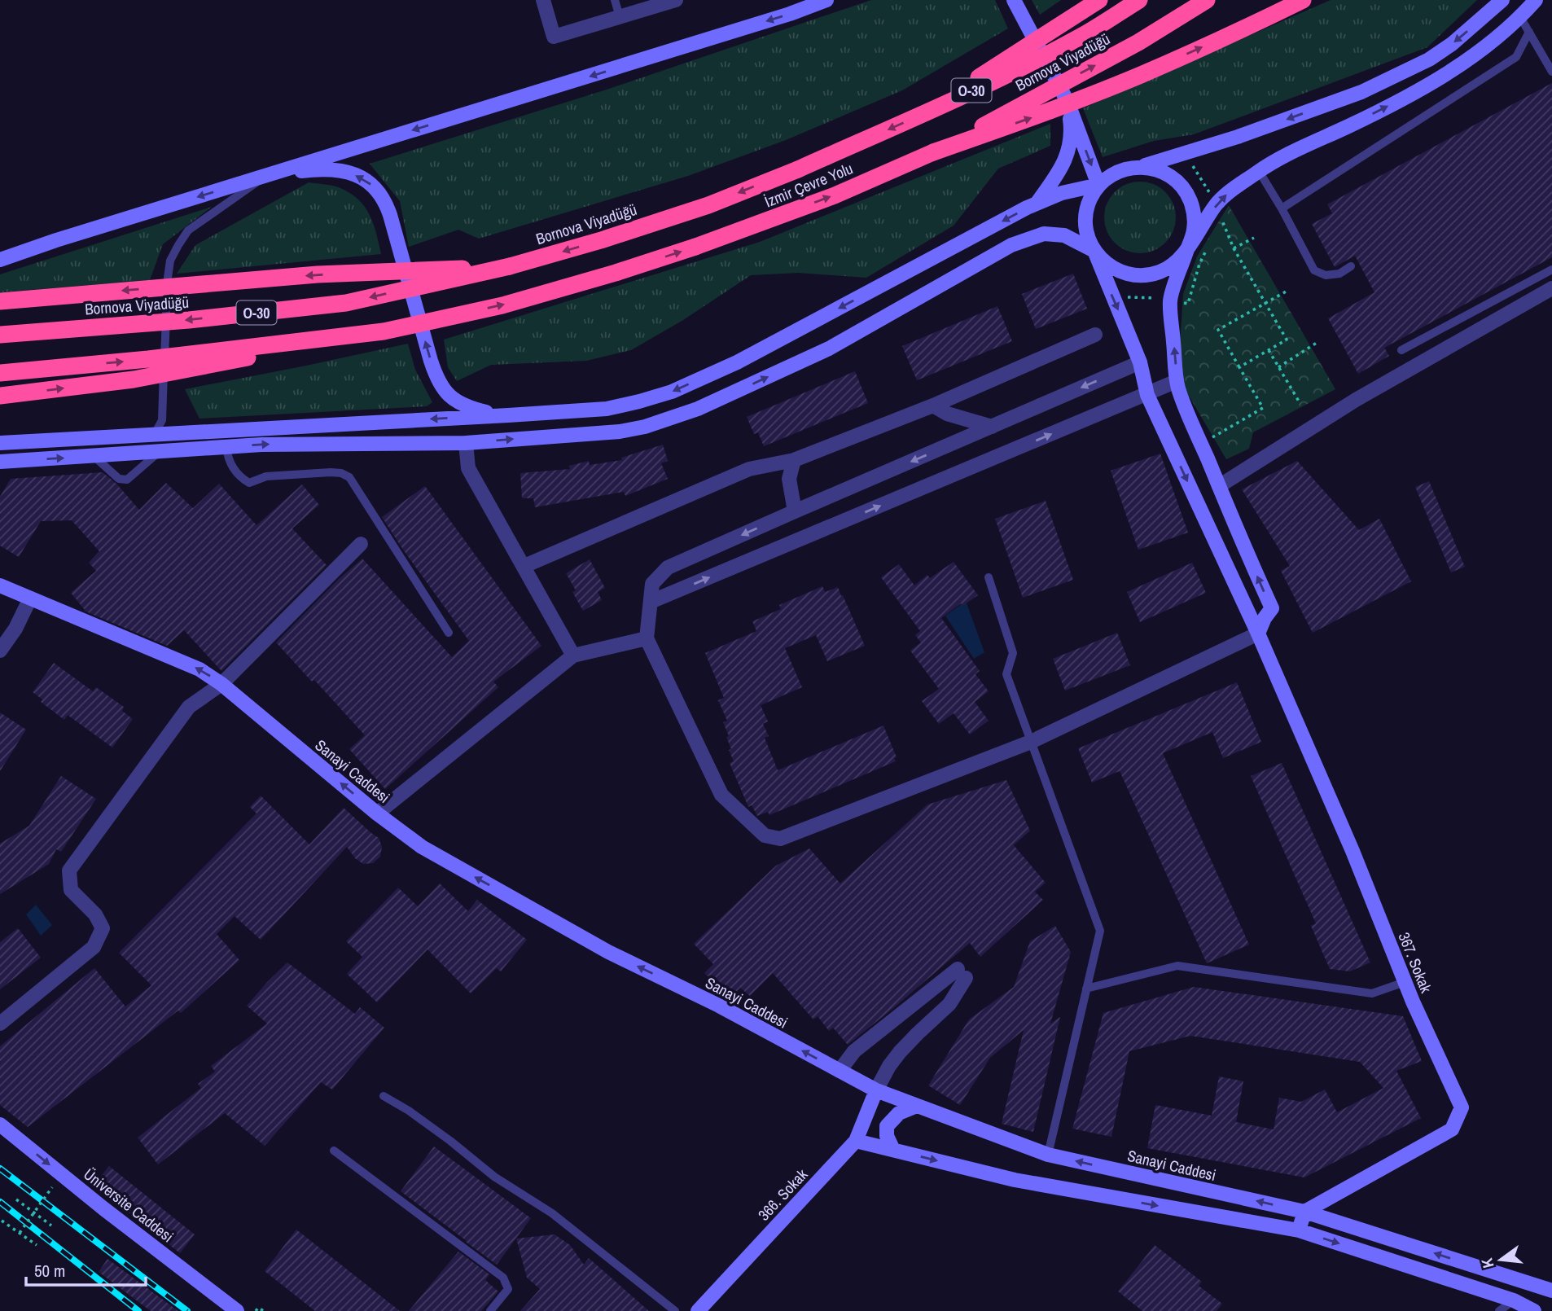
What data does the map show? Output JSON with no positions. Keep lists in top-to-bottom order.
{
  "streets": {
    "highway": ["Bornova Viyadüğü", "O-30", "İzmir Çevre Yolu"],
    "street": [
      "Sanayi Caddesi",
      "367. Sokak",
      "366. Sokak",
      "Üniversite Caddesi"
    ]
  },
  "crossings": [
    ["Bornova Viyadüğü", "İzmir Çevre Yolu"],
    ["O-30", "İzmir Çevre Yolu"],
    ["Sanayi Caddesi", "367. Sokak"],
    ["Sanayi Caddesi", "366. Sokak"]
  ],
  "one_way": ["İzmir Çevre Yolu", "Üniversite Caddesi"],
  "scale_bar": "50 m",
  "north": "left"
}
